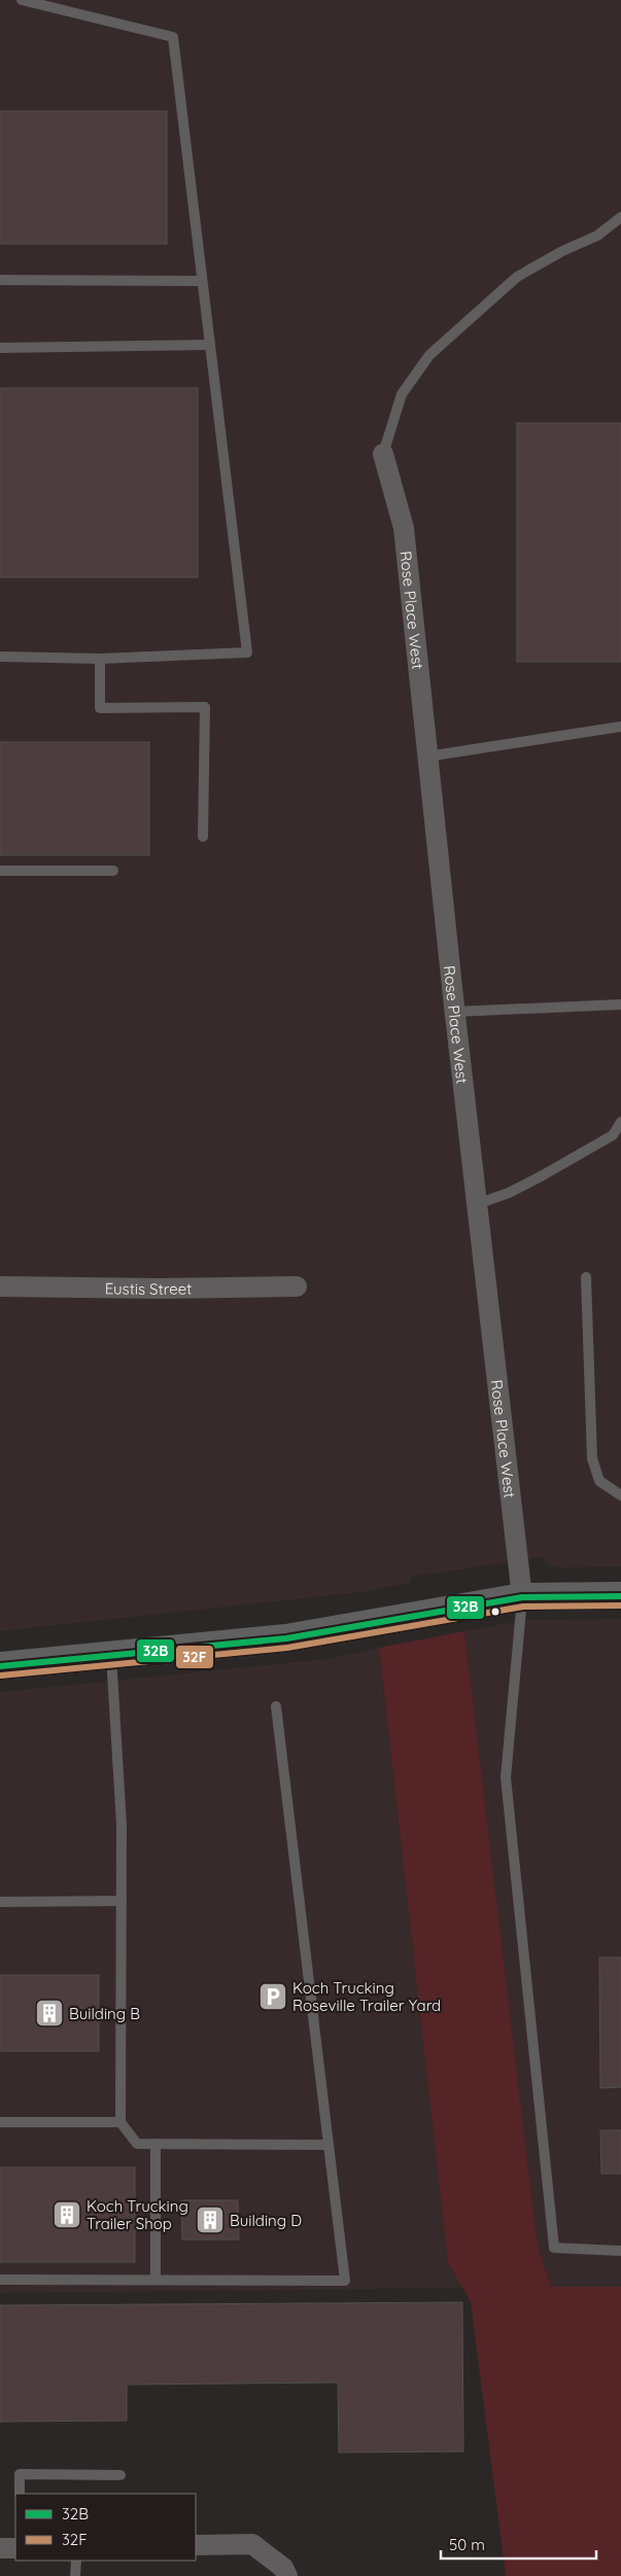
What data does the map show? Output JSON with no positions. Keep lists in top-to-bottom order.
{
  "streets": {
    "street": ["Rose Place West", "Eustis Street"]
  },
  "places": {
    "parking": ["Koch Trucking Roseville Trailer Yard"],
    "building": ["Building B", "Koch Trucking Trailer Shop", "Building D"]
  },
  "lines": ["transit line 32B", "transit line 32F"],
  "legend": ["32B", "32F"],
  "scale_bar": "50 m"
}
